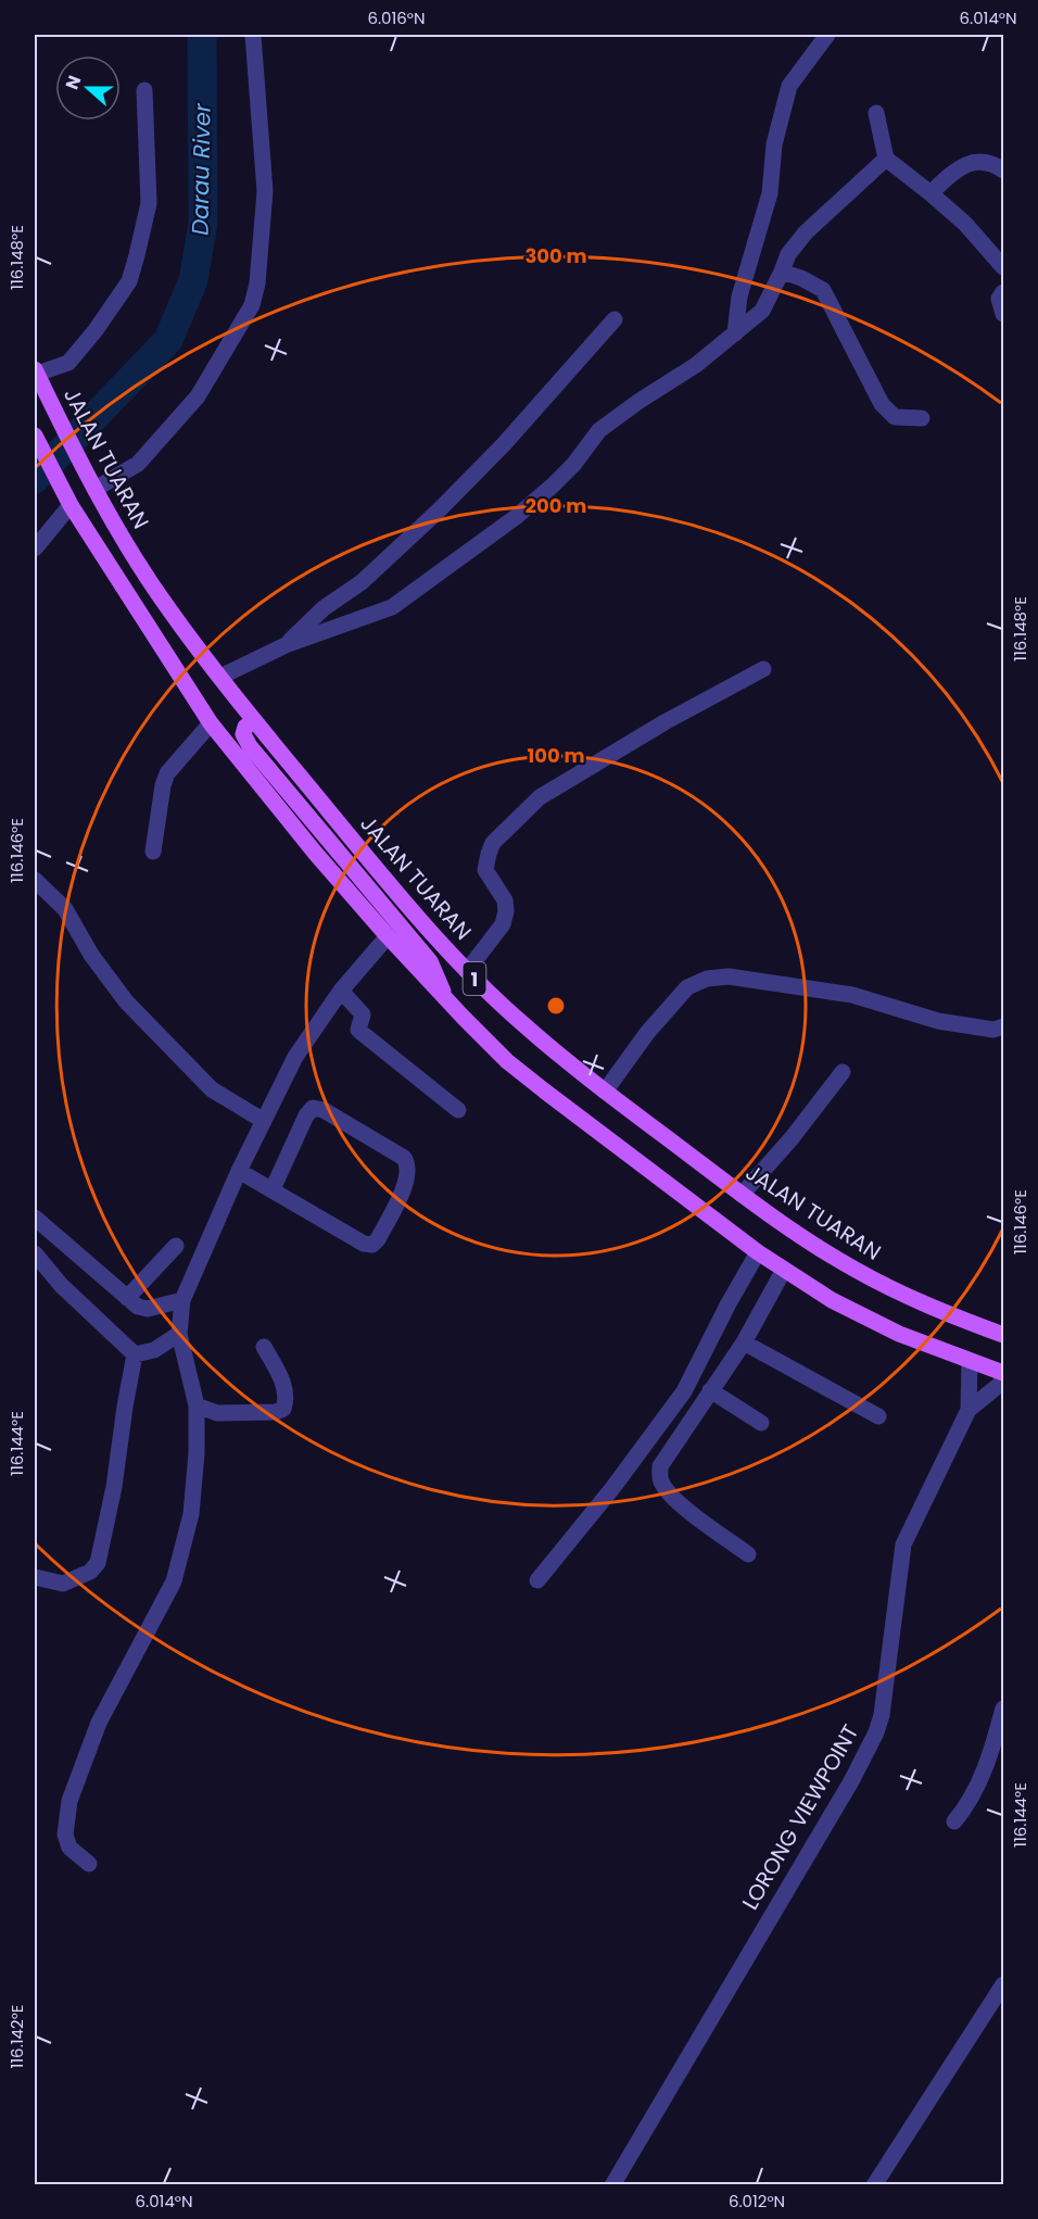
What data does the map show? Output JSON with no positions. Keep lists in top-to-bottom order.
{
  "streets": {
    "main road": ["JALAN TUARAN", "1"],
    "street": ["LORONG VIEWPOINT"]
  },
  "water": ["Darau River"],
  "north": "left",
  "coordinates": [
    "6.016°N",
    "6.014°N",
    "116.148°E",
    "116.146°E",
    "116.144°E",
    "116.142°E",
    "6.012°N"
  ],
  "rings": ["300 m", "200 m", "100 m"]
}
